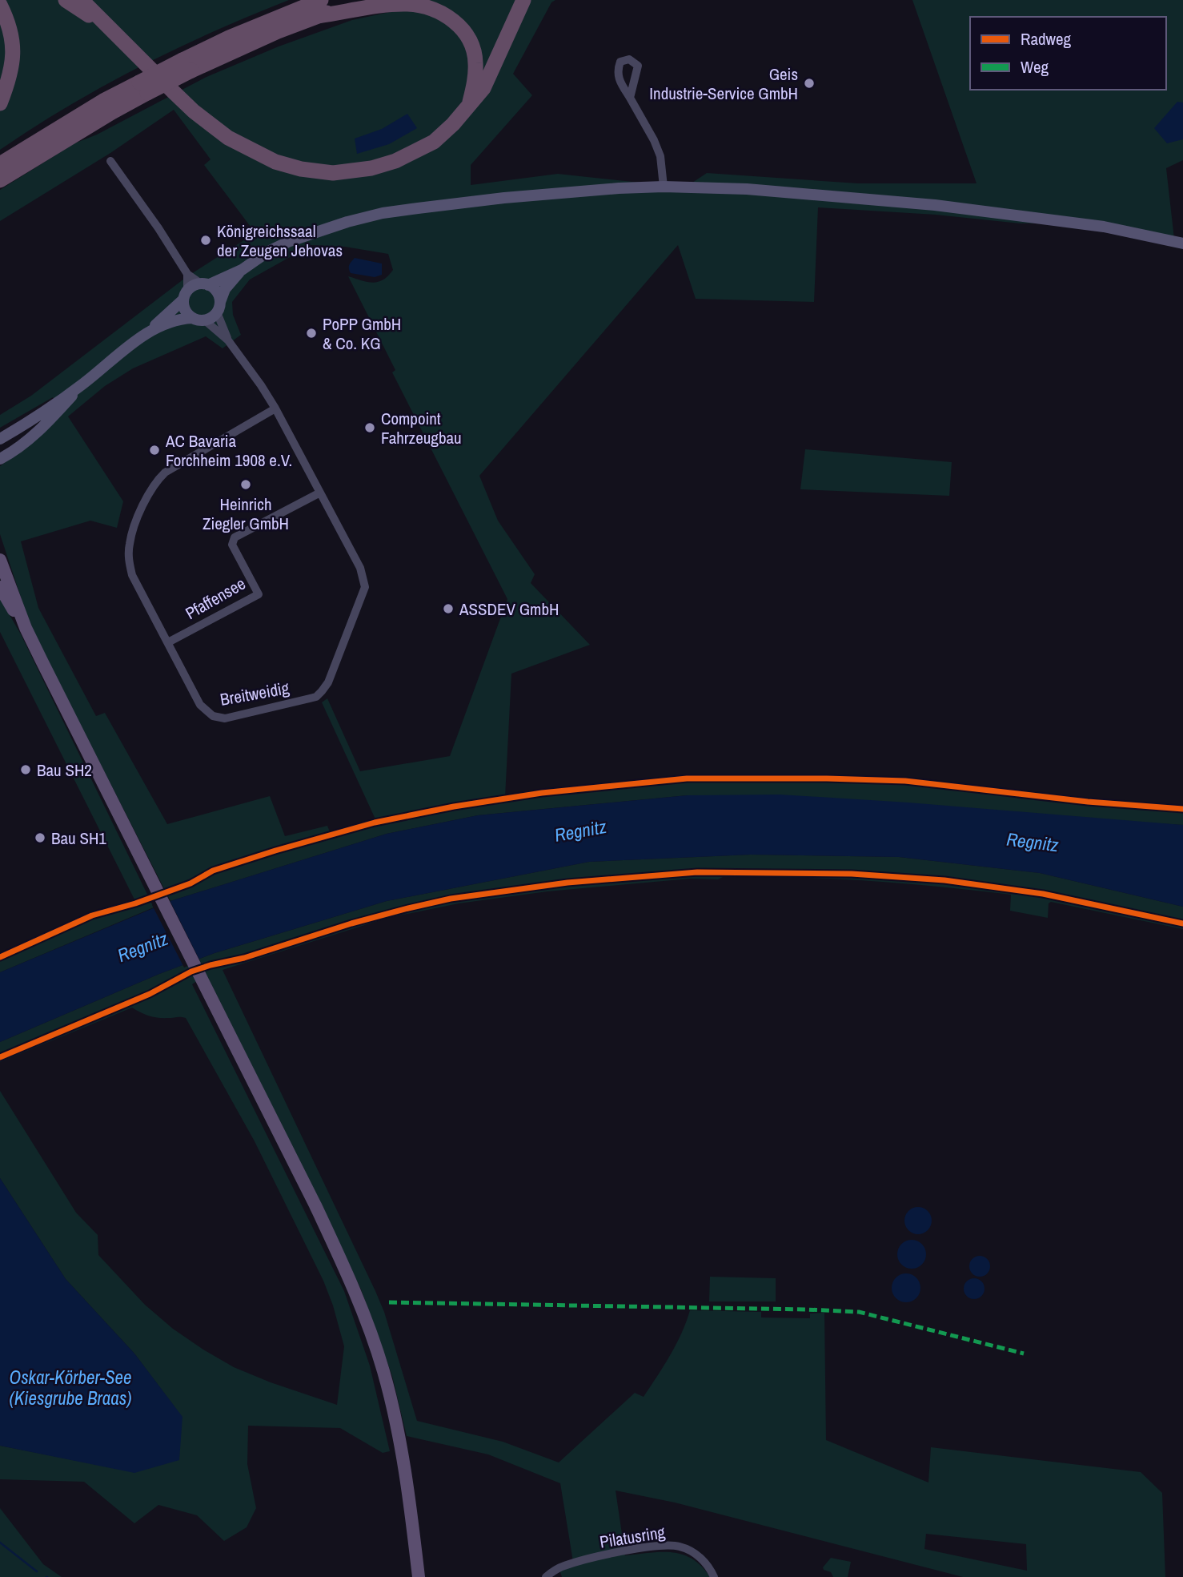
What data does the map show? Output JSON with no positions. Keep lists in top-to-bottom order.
{
  "streets": {
    "street": ["Pfaffensee", "Breitweidig", "Pilatusring"]
  },
  "crossings": [
    ["Pfaffensee", "Breitweidig"]
  ],
  "water": ["Regnitz", "Oskar-Körber-See (Kiesgrube Braas)"],
  "places": [
    "Geis Industrie-Service GmbH",
    "Königreichssaal der Zeugen Jehovas",
    "PoPP GmbH & Co. KG",
    "Compoint Fahrzeugbau",
    "AC Bavaria Forchheim 1908 e.V.",
    "Heinrich Ziegler GmbH",
    "ASSDEV GmbH",
    "Bau SH2",
    "Bau SH1"
  ],
  "legend": ["Radweg", "Weg"]
}
